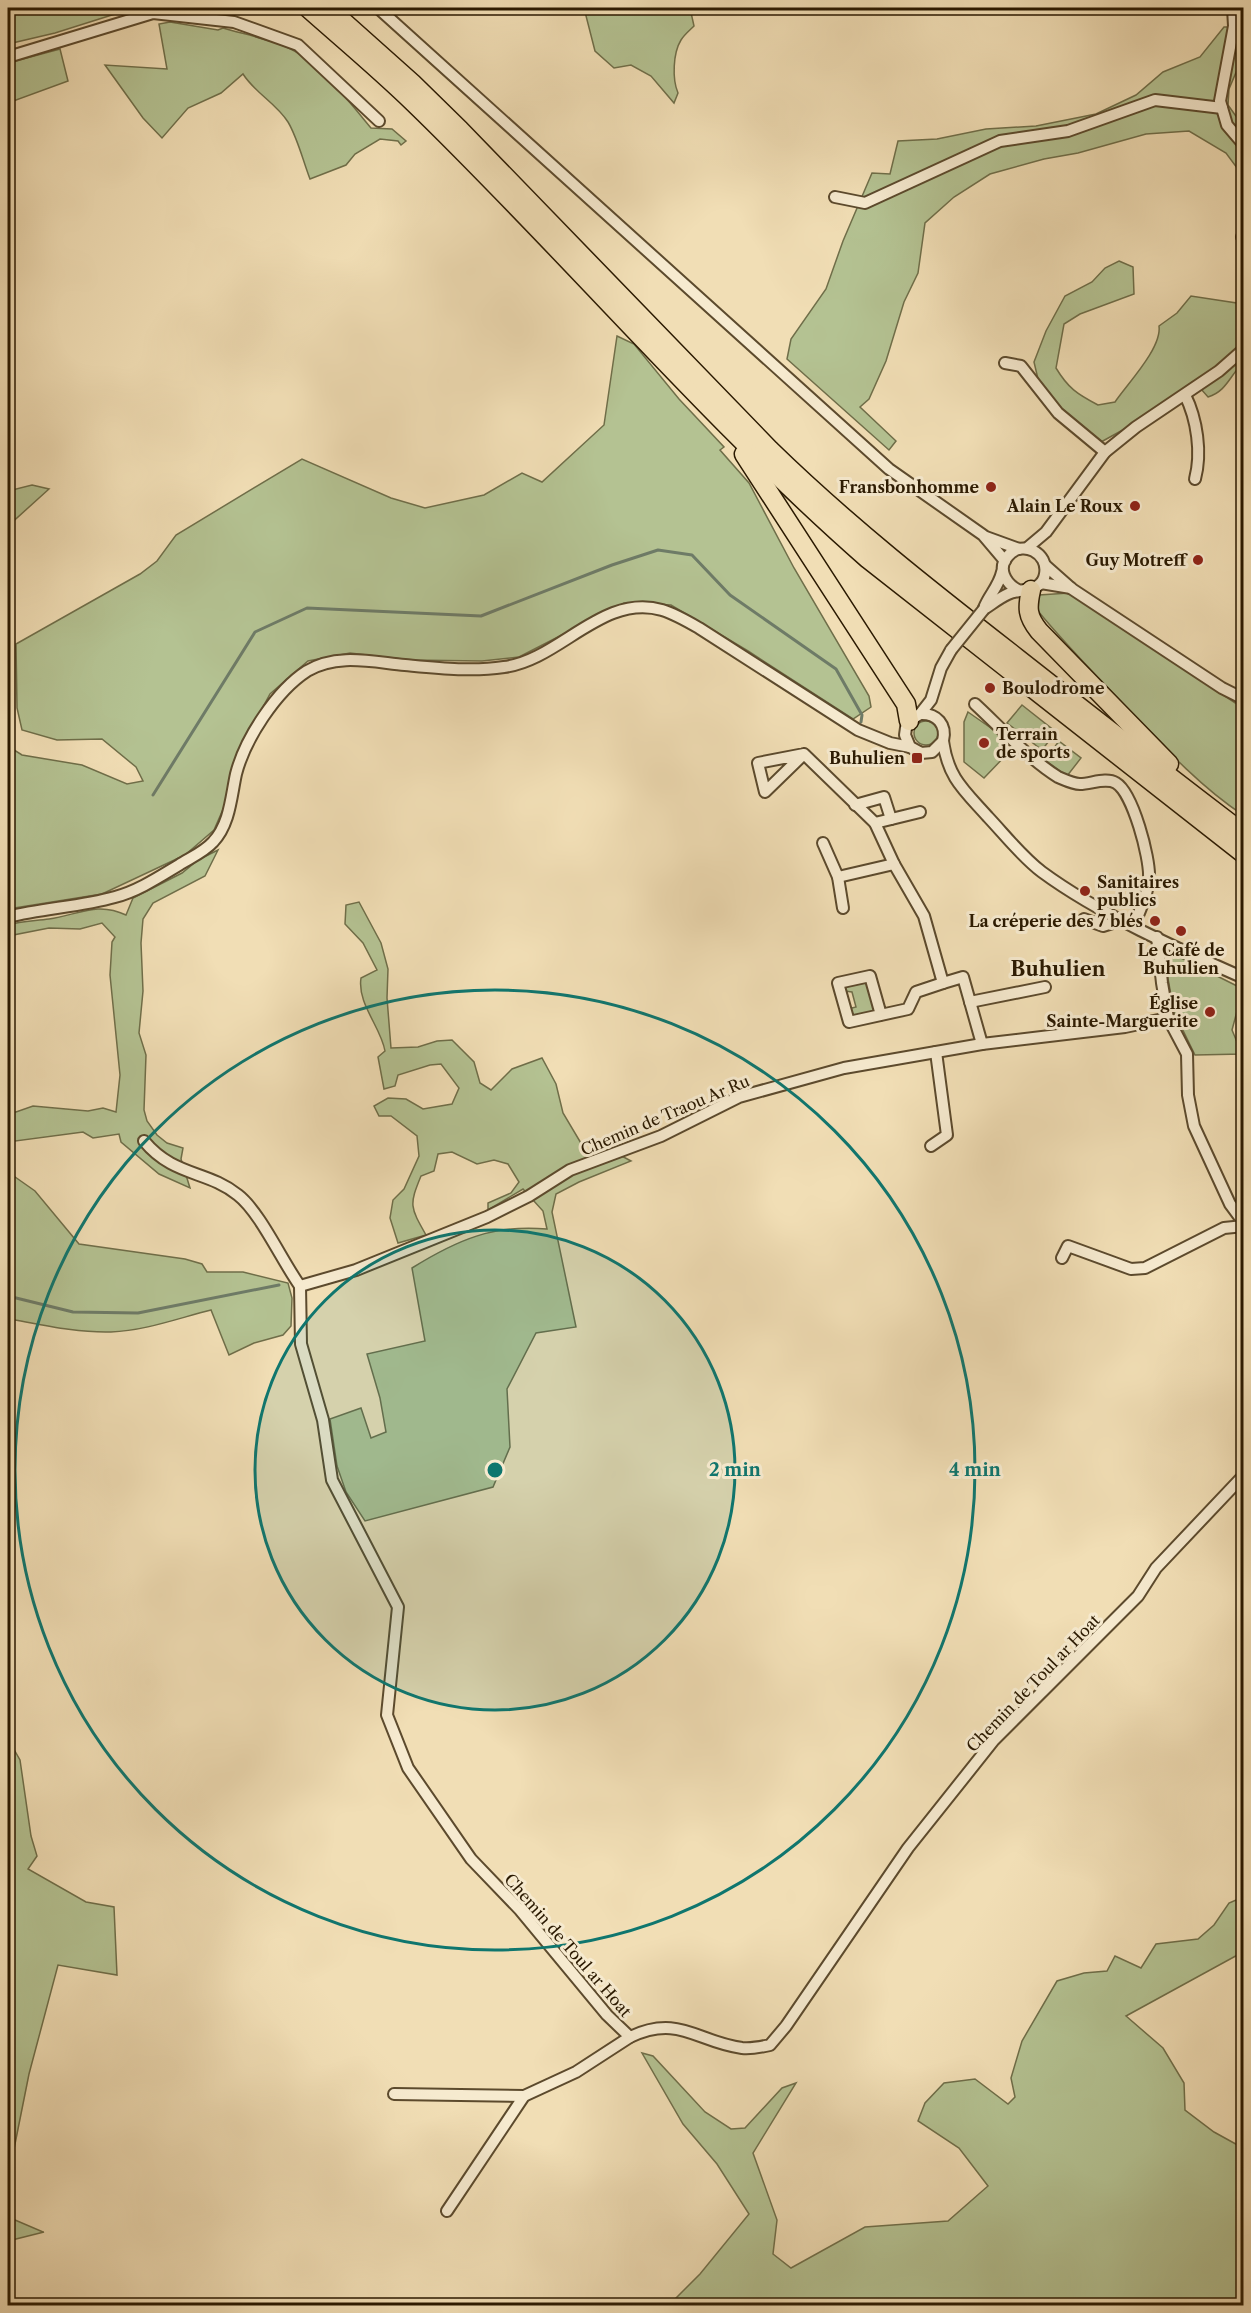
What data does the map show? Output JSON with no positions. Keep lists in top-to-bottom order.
{
  "streets": {
    "street": ["Chemin de Traou Ar Ru", "Chemin de Toul ar Hoat"]
  },
  "crossings": [
    ["Chemin de Traou Ar Ru", "Chemin de Toul ar Hoat"]
  ],
  "districts": ["Buhulien"],
  "places": {
    "other": [
      "Fransbonhomme",
      "Alain Le Roux",
      "Guy Motreff",
      "Boulodrome",
      "Terrain de sports",
      "Sanitaires publics",
      "La créperie des 7 blés",
      "Le Café de Buhulien",
      "Église Sainte-Marguerite"
    ],
    "transit": ["Buhulien"]
  },
  "rings": ["2 min", "4 min"]
}
